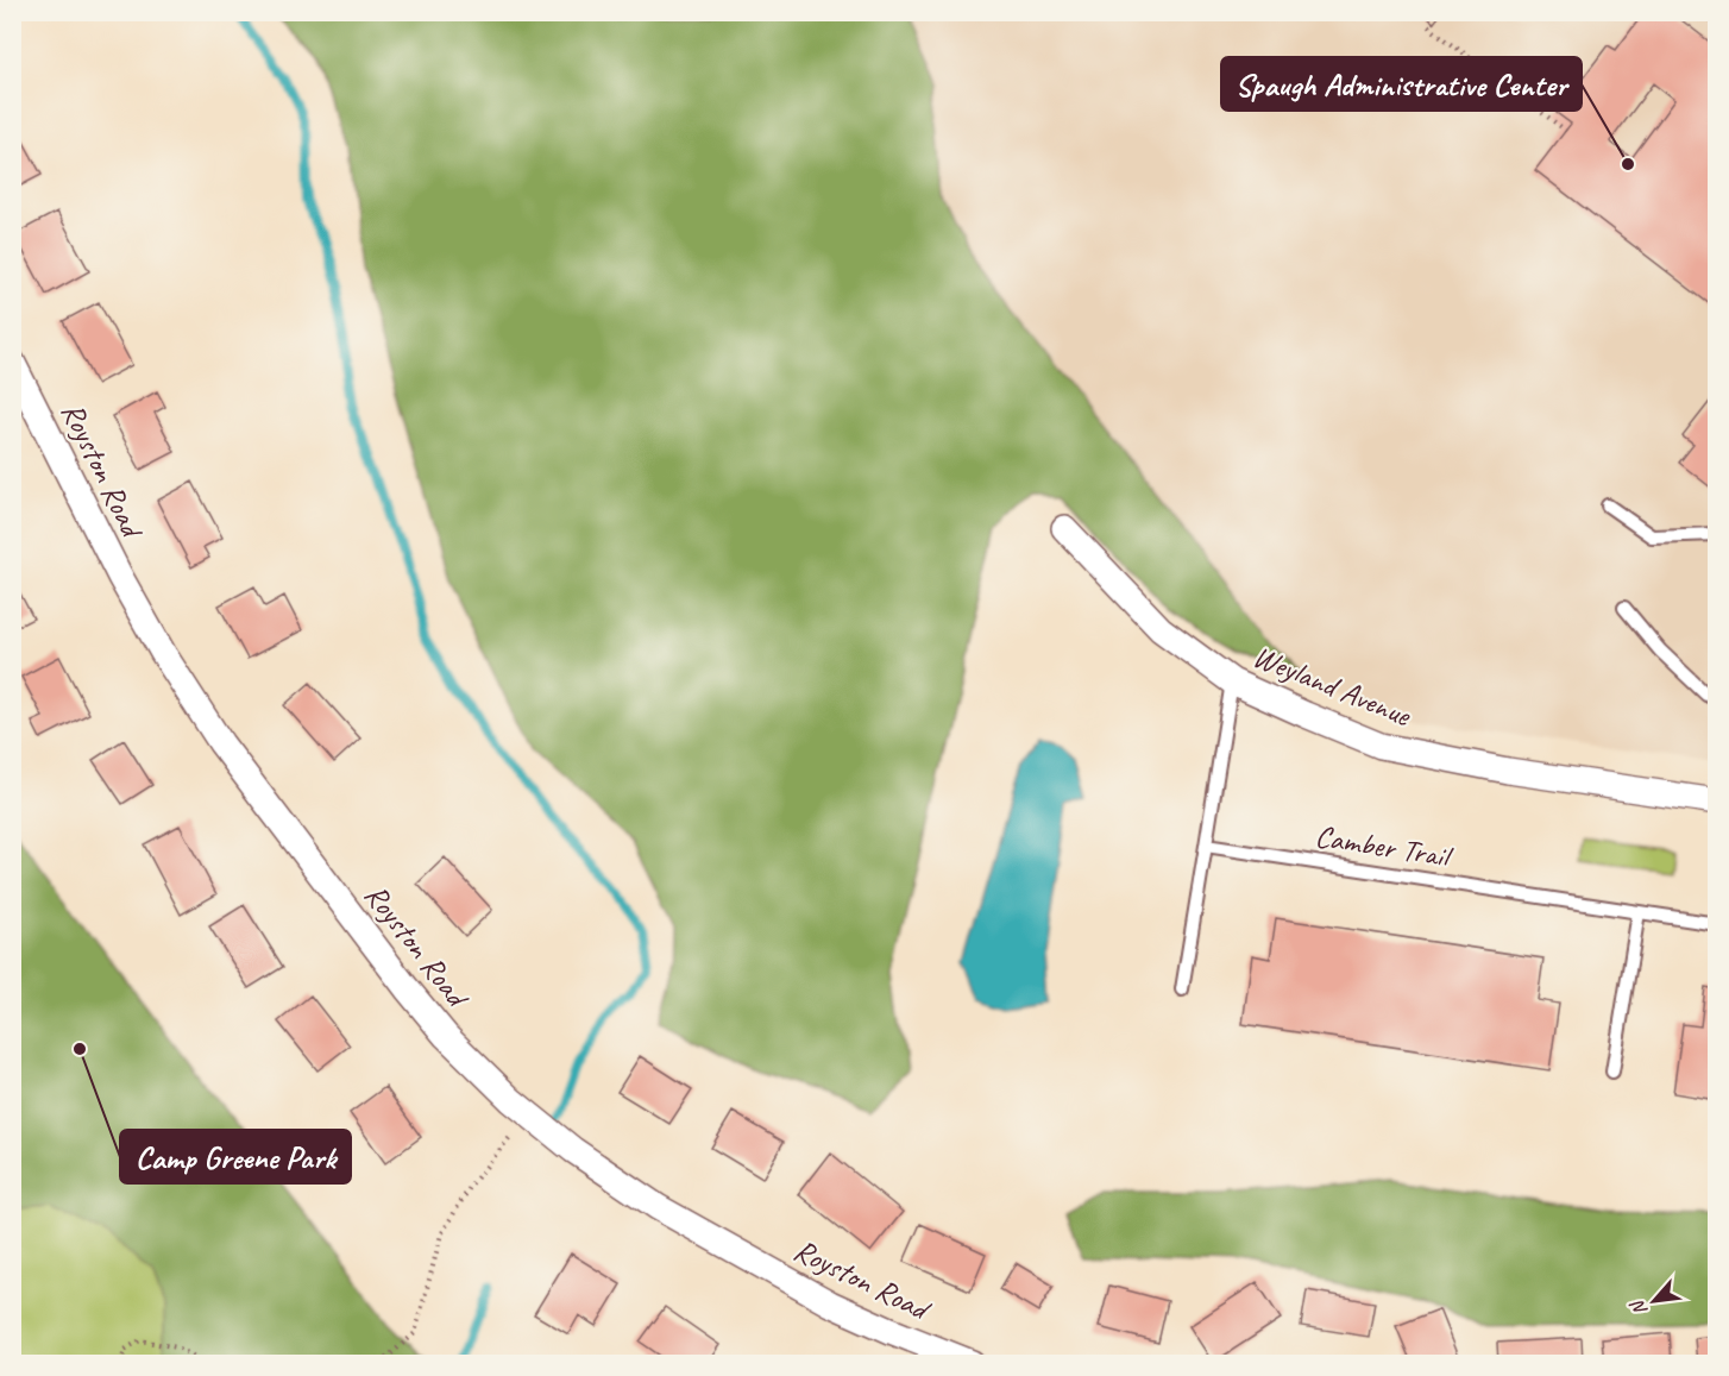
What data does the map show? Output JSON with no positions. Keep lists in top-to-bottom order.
{
  "streets": {
    "street": ["Royston Road", "Weyland Avenue"],
    "lane": ["Camber Trail"]
  },
  "places": ["Spaugh Administrative Center", "Camp Greene Park"],
  "north": "bottom left"
}
